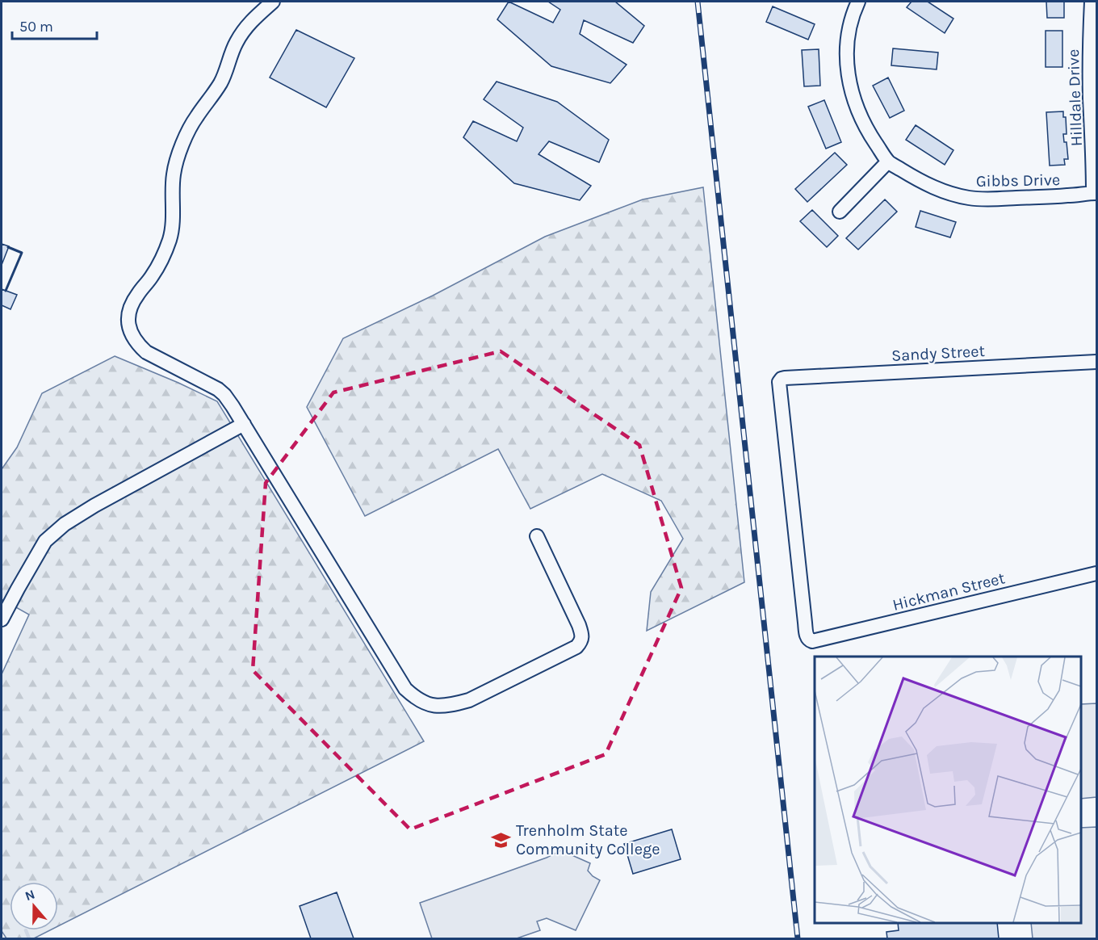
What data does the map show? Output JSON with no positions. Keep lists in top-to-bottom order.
{
  "streets": {
    "street": [
      "Hilldale Drive",
      "Gibbs Drive",
      "Sandy Street",
      "Hickman Street"
    ]
  },
  "crossings": [
    ["Hilldale Drive", "Gibbs Drive"],
    ["Sandy Street", "Hickman Street"]
  ],
  "places": {
    "school or university": ["Trenholm State Community College"]
  },
  "scale_bar": "50 m",
  "north": "top"
}
